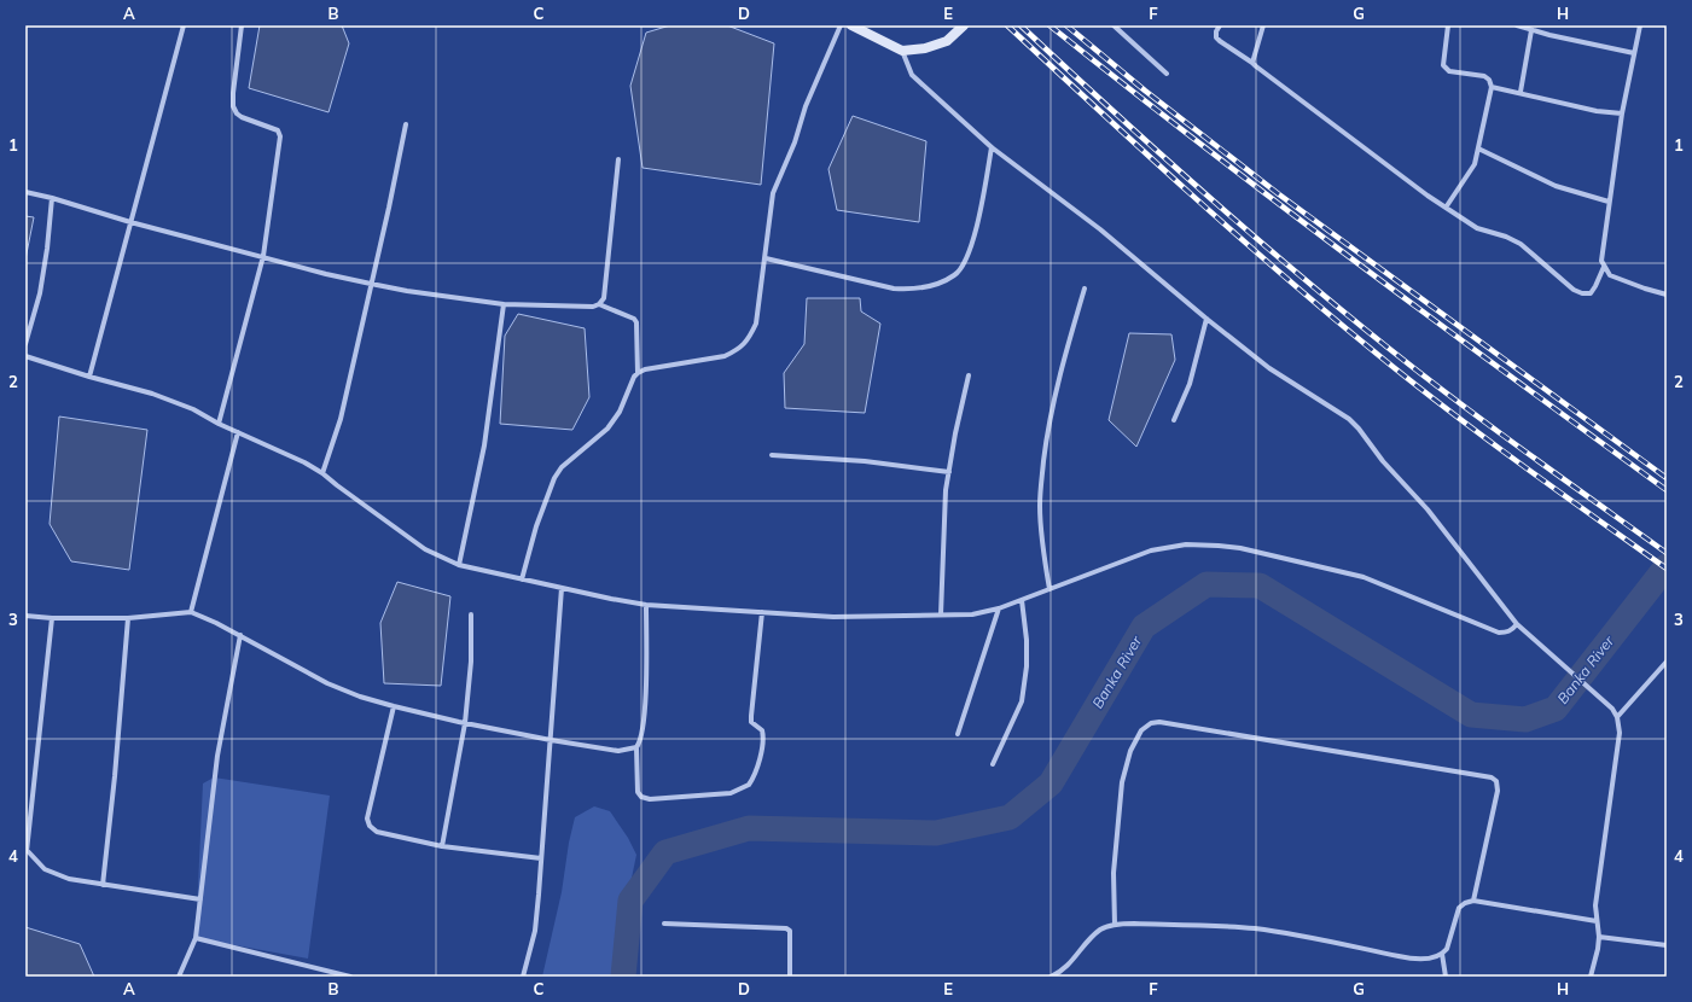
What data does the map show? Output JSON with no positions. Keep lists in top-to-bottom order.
{
  "water": ["Banka River"],
  "grid": {
    "columns": [
      "A",
      "B",
      "C",
      "D",
      "E",
      "F",
      "G",
      "H"
    ],
    "rows": [
      "1",
      "2",
      "3",
      "4"
    ]
  }
}
